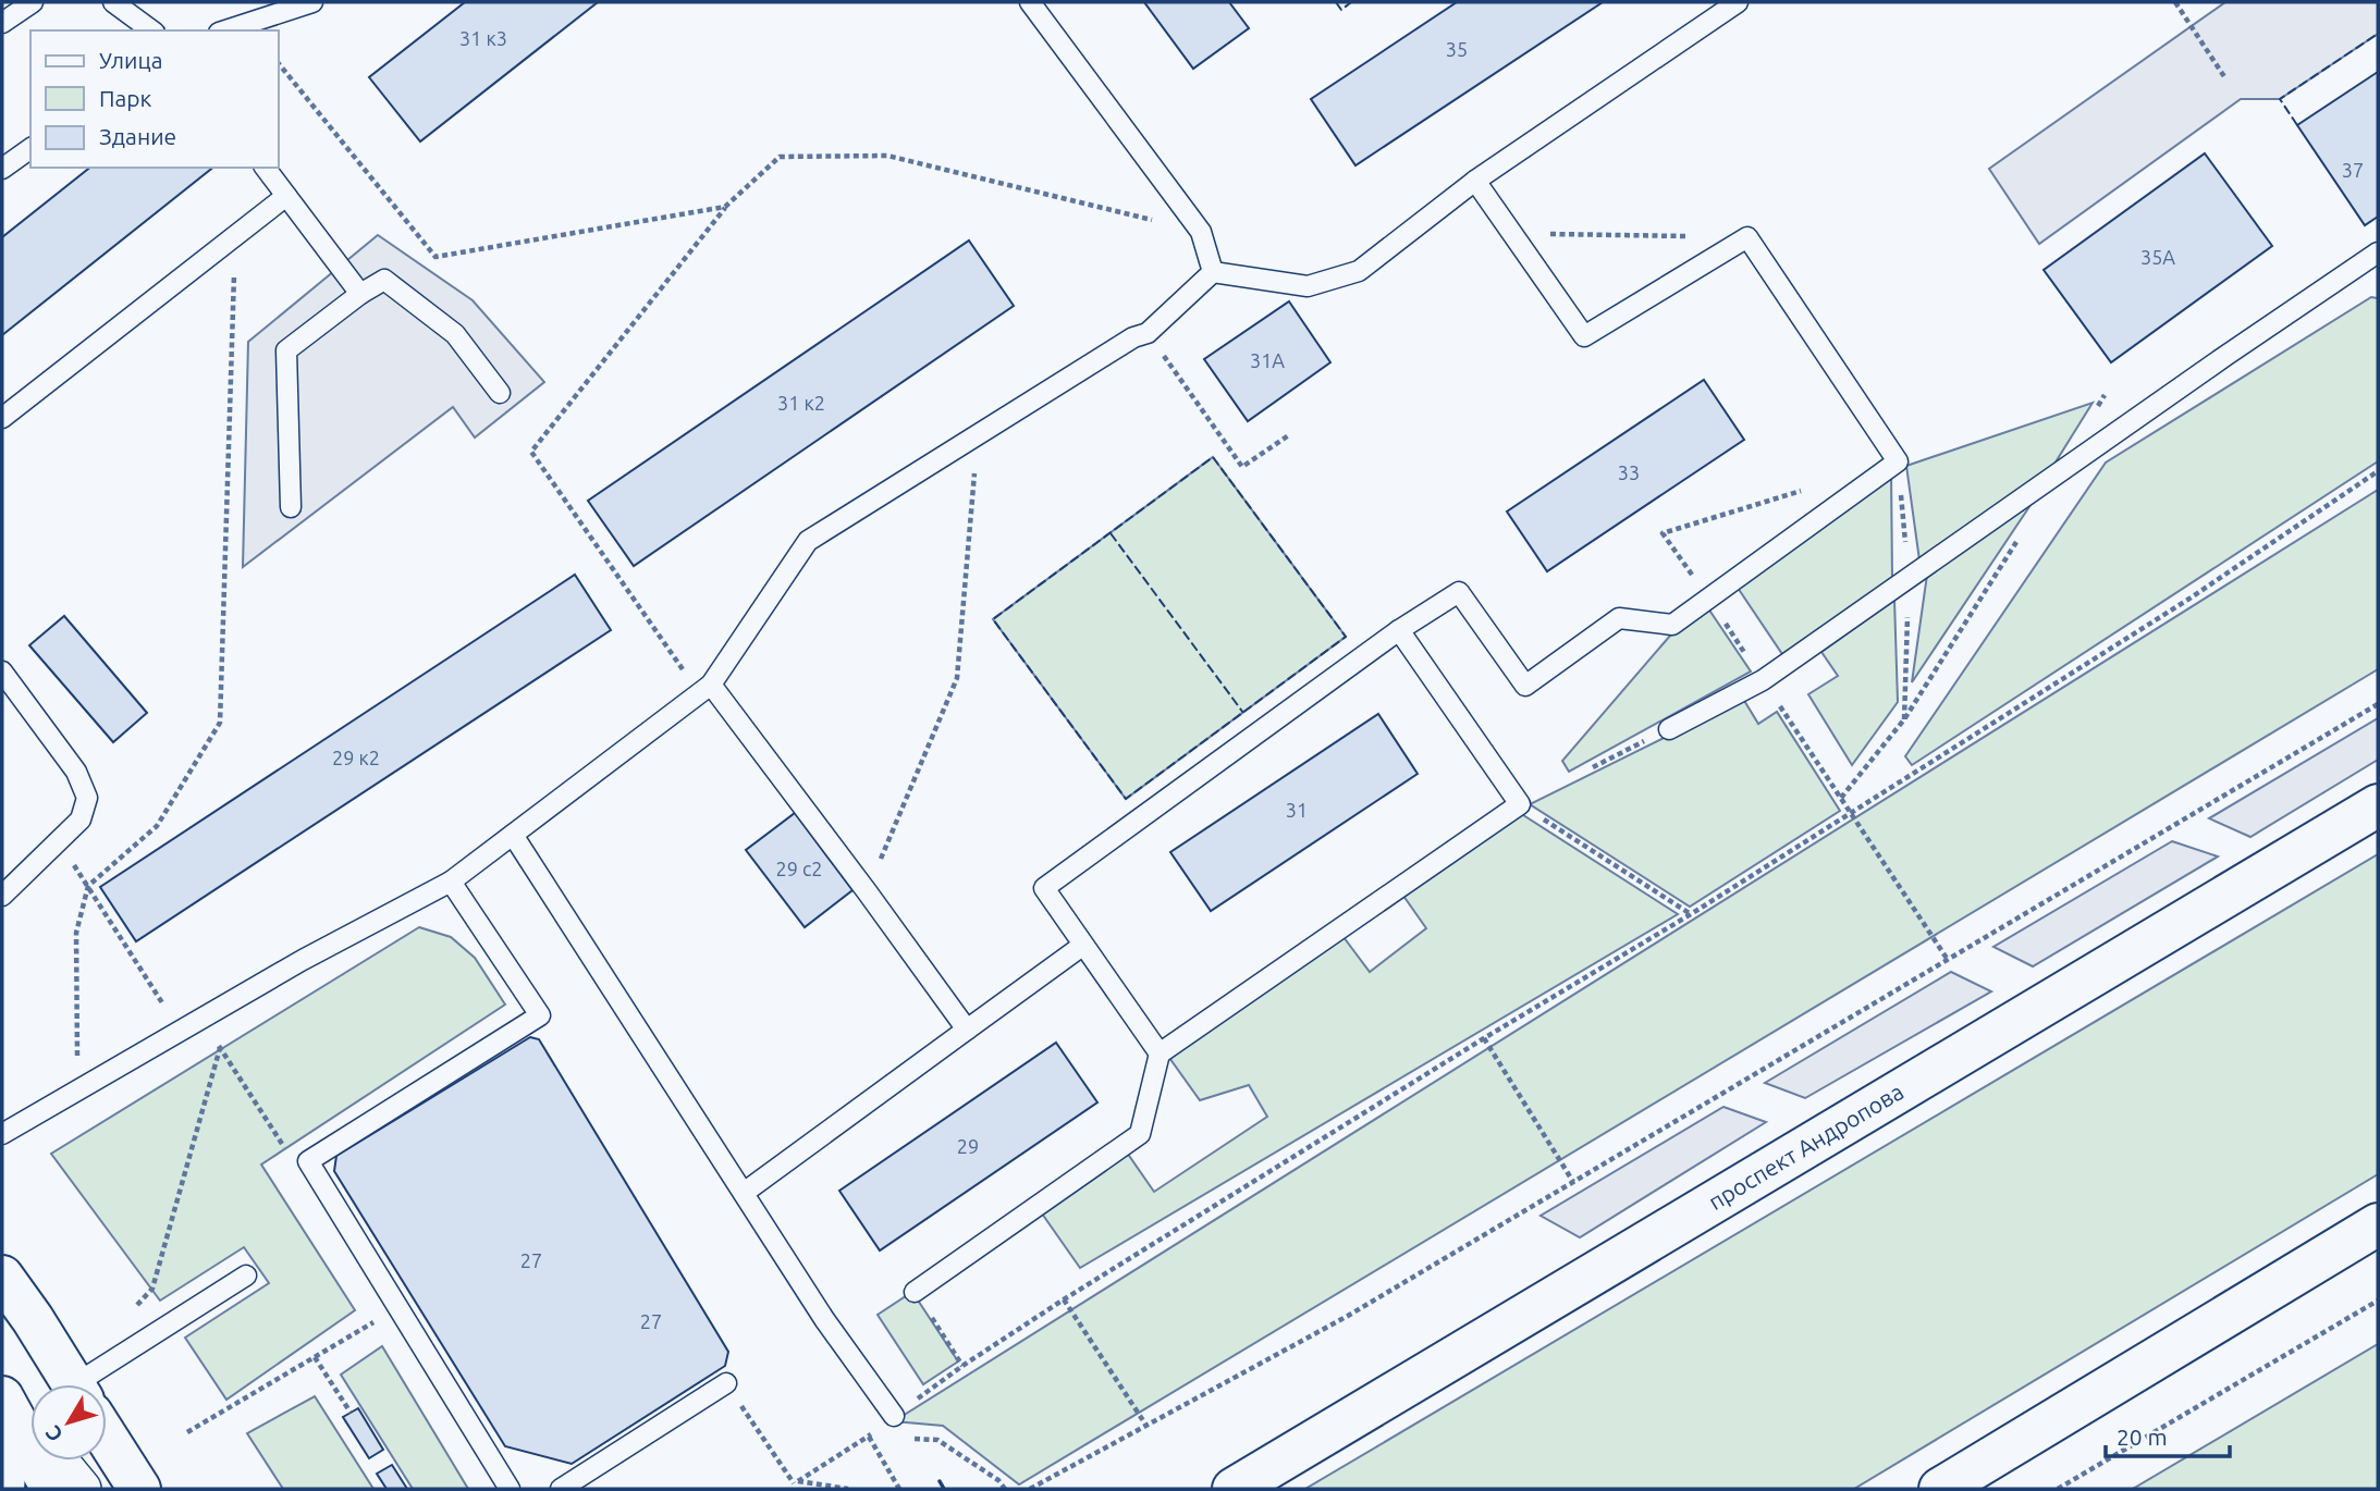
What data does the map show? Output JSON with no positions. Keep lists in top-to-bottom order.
{
  "streets": {
    "main road": ["проспект Андропова"]
  },
  "house_numbers": [
    "31 к3",
    "35",
    "37",
    "35А",
    "31А",
    "31 к2",
    "33",
    "29 к2",
    "31",
    "29 с2",
    "29",
    "27",
    "27"
  ],
  "legend": ["Улица", "Парк", "Здание"],
  "scale_bar": "20 m",
  "north": "bottom left"
}
